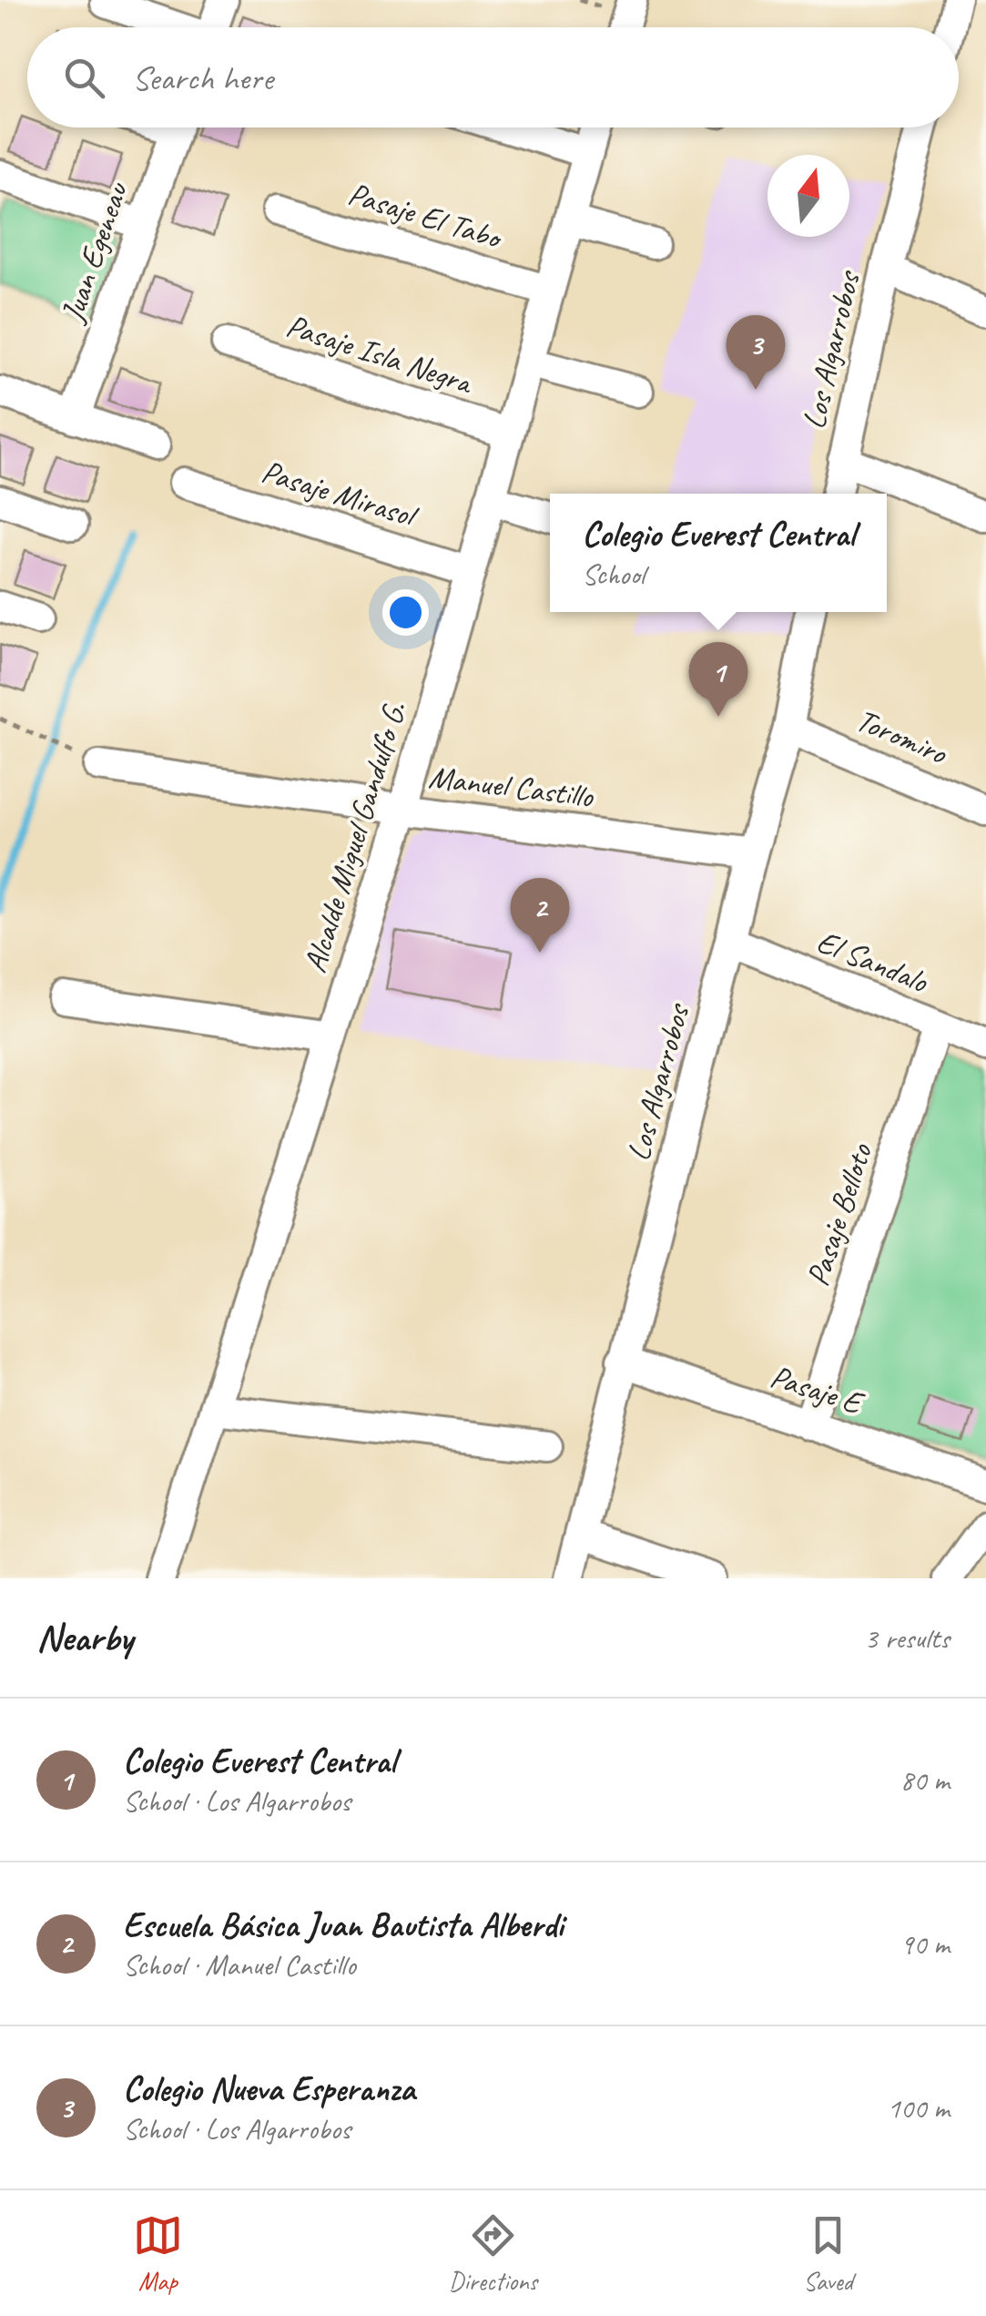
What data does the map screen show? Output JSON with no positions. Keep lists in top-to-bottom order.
{
  "streets": {
    "street": [
      "Pasaje El Tabo",
      "Juan Egeneau",
      "Los Algarrobos",
      "Pasaje Isla Negra",
      "Pasaje Mirasol",
      "Toromiro",
      "Manuel Castillo",
      "Alcalde Miguel Gandulfo G.",
      "El Sandalo",
      "Pasaje Belloto",
      "Pasaje E"
    ]
  },
  "crossings": [
    ["Pasaje El Tabo", "Alcalde Miguel Gandulfo G."],
    ["Los Algarrobos", "Toromiro"],
    ["Los Algarrobos", "Manuel Castillo"],
    ["Los Algarrobos", "El Sandalo"],
    ["Los Algarrobos", "Pasaje E"],
    ["Pasaje Isla Negra", "Alcalde Miguel Gandulfo G."],
    ["Pasaje Mirasol", "Alcalde Miguel Gandulfo G."],
    ["Manuel Castillo", "Alcalde Miguel Gandulfo G."],
    ["El Sandalo", "Pasaje Belloto"],
    ["Pasaje Belloto", "Pasaje E"]
  ],
  "north": "top",
  "page": {
    "search": "Search here",
    "pins": ["3", "1", "2"],
    "popup": ["Colegio Everest Central", "School"],
    "heading": ["Nearby", "3 results"],
    "list": [
      {
        "mark": "1",
        "name": "Colegio Everest Central",
        "note": "School · Los Algarrobos",
        "value": "80 m"
      },
      {
        "mark": "2",
        "name": "Escuela Básica Juan Bautista Alberdi",
        "note": "School · Manuel Castillo",
        "value": "90 m"
      },
      {
        "mark": "3",
        "name": "Colegio Nueva Esperanza",
        "note": "School · Los Algarrobos",
        "value": "100 m"
      }
    ],
    "nav": ["Map", "Directions", "Saved"]
  }
}
